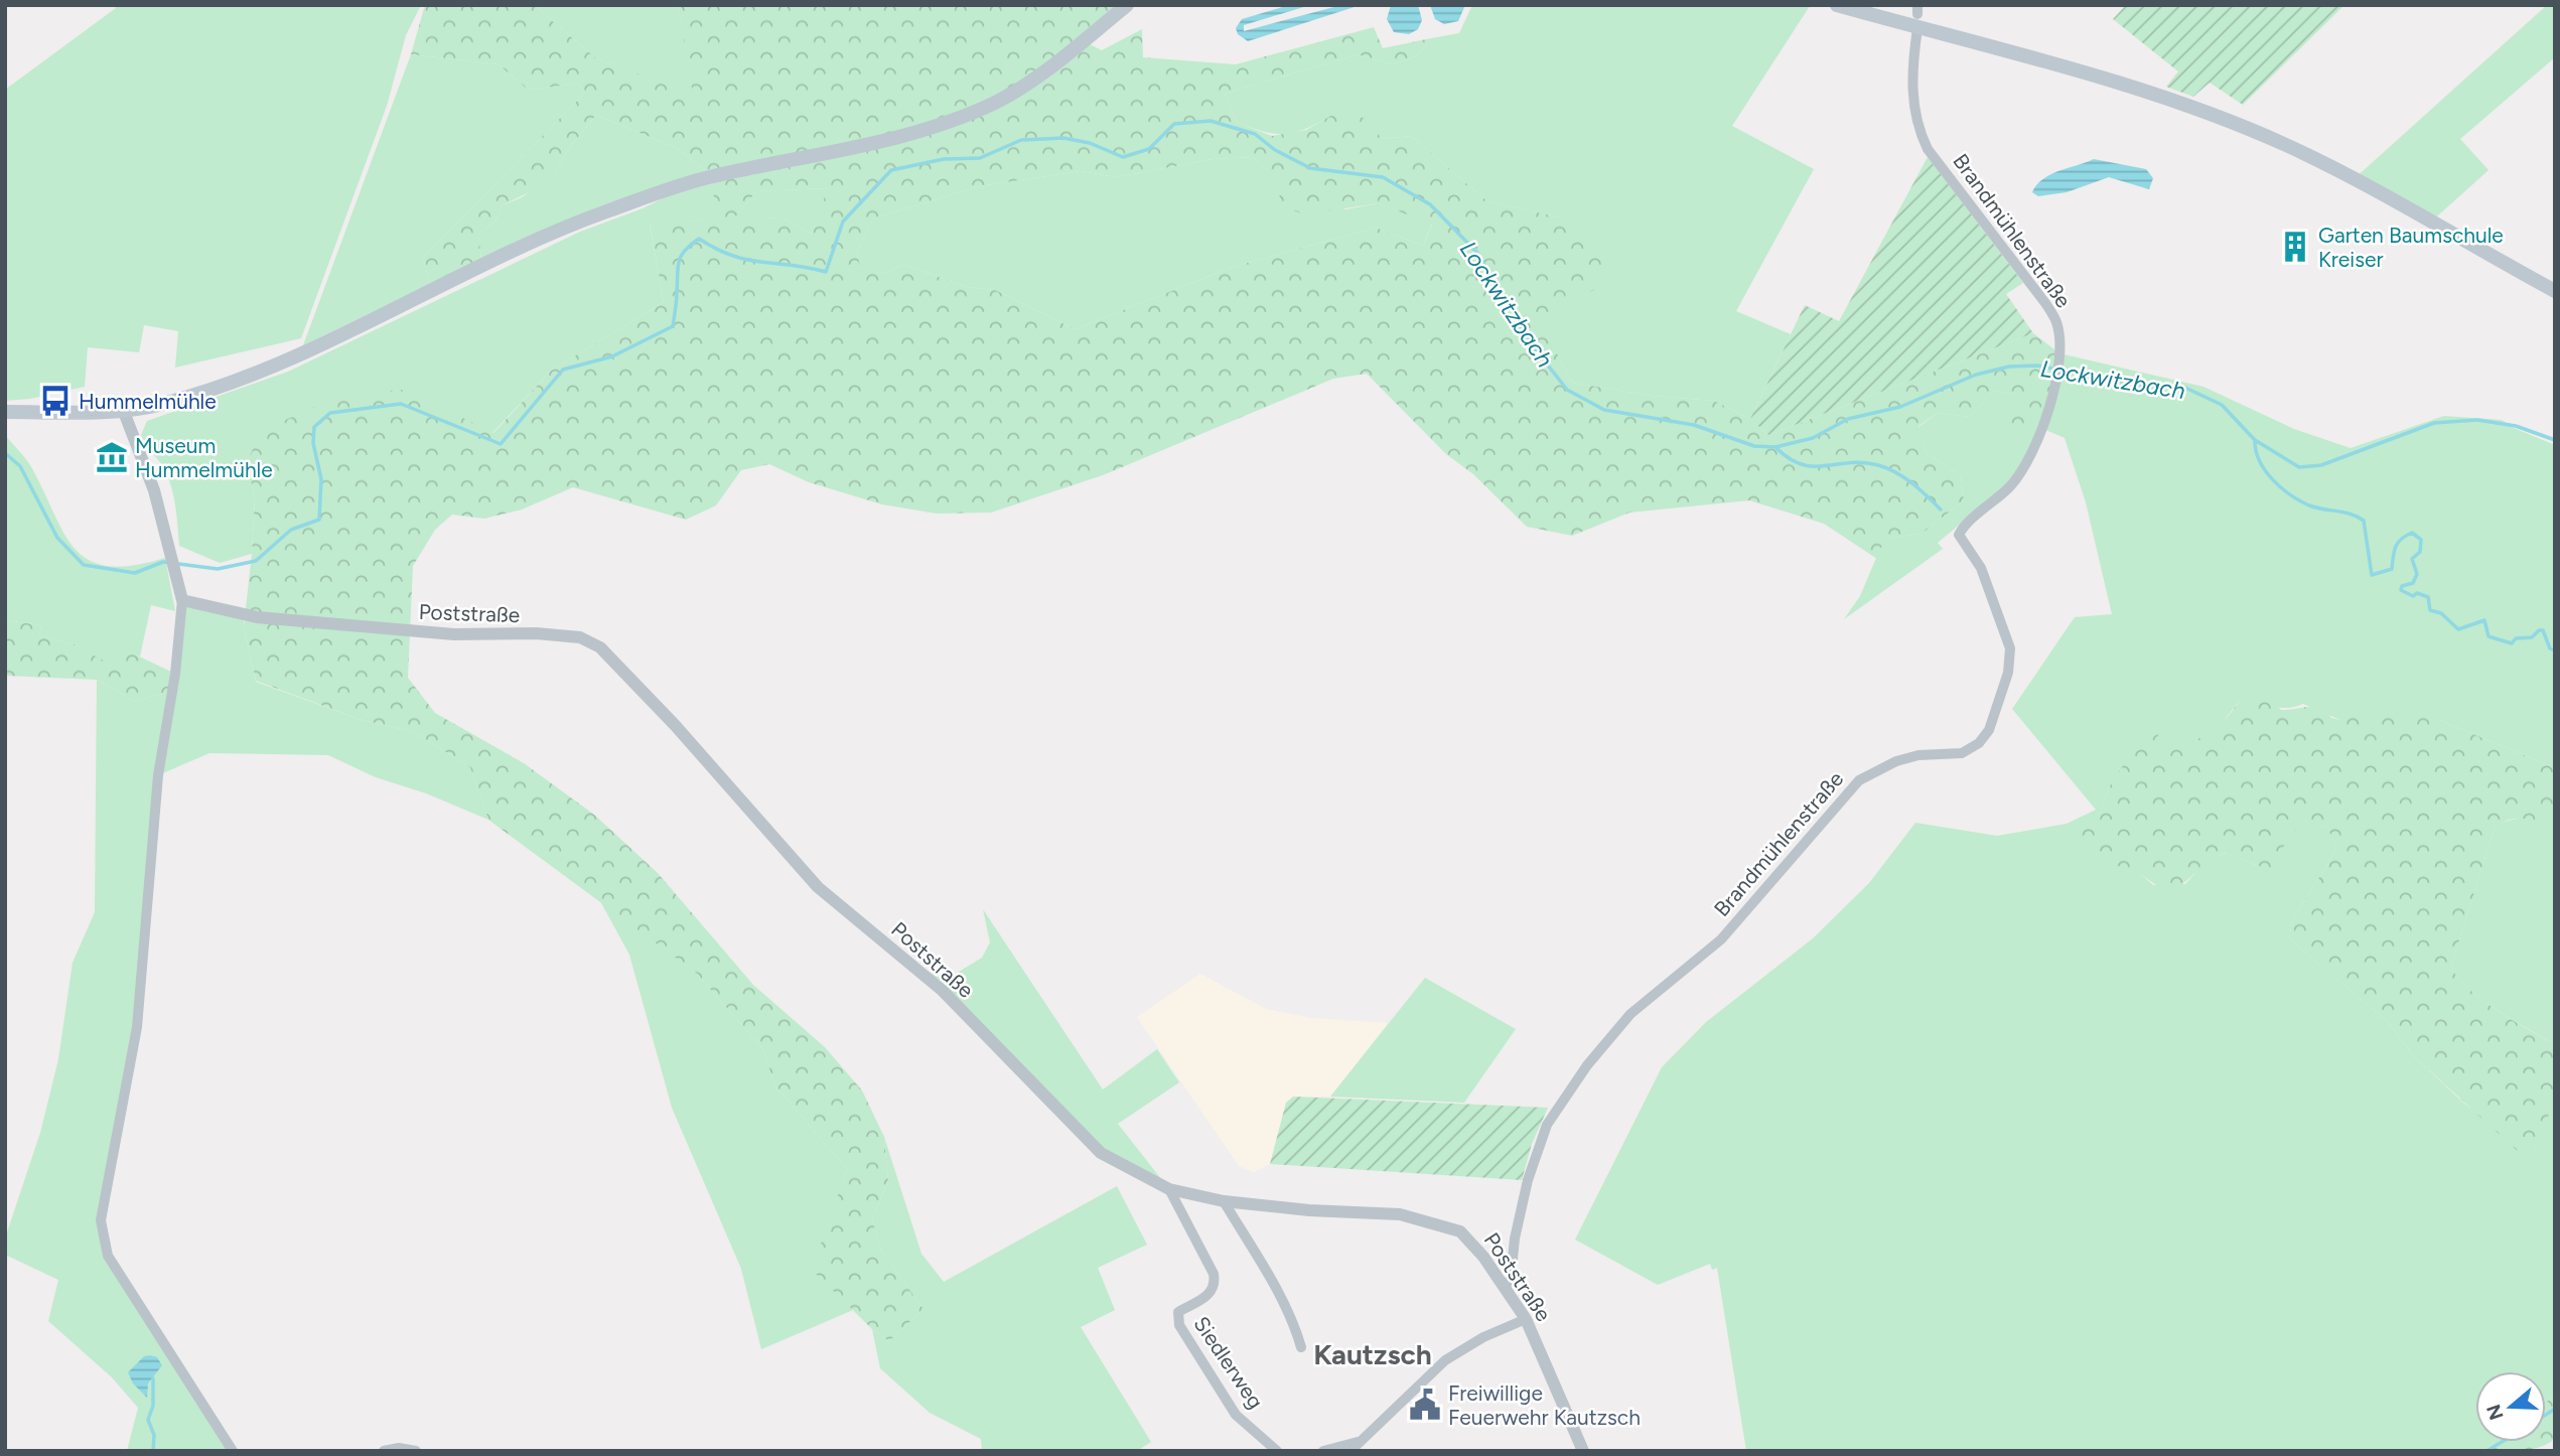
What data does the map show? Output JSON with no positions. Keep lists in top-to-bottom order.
{
  "streets": {
    "street": ["Brandmühlenstraße", "Poststraße", "Siedlerweg"]
  },
  "crossings": [
    ["Brandmühlenstraße", "Poststraße"],
    ["Poststraße", "Siedlerweg"]
  ],
  "districts": ["Kautzsch"],
  "water": ["Lockwitzbach"],
  "places": {
    "building": ["Garten Baumschule Kreiser"],
    "bus stop": ["Hummelmühle"],
    "museum": ["Museum Hummelmühle"],
    "public building": ["Freiwillige Feuerwehr Kautzsch"]
  },
  "north": "left"
}
